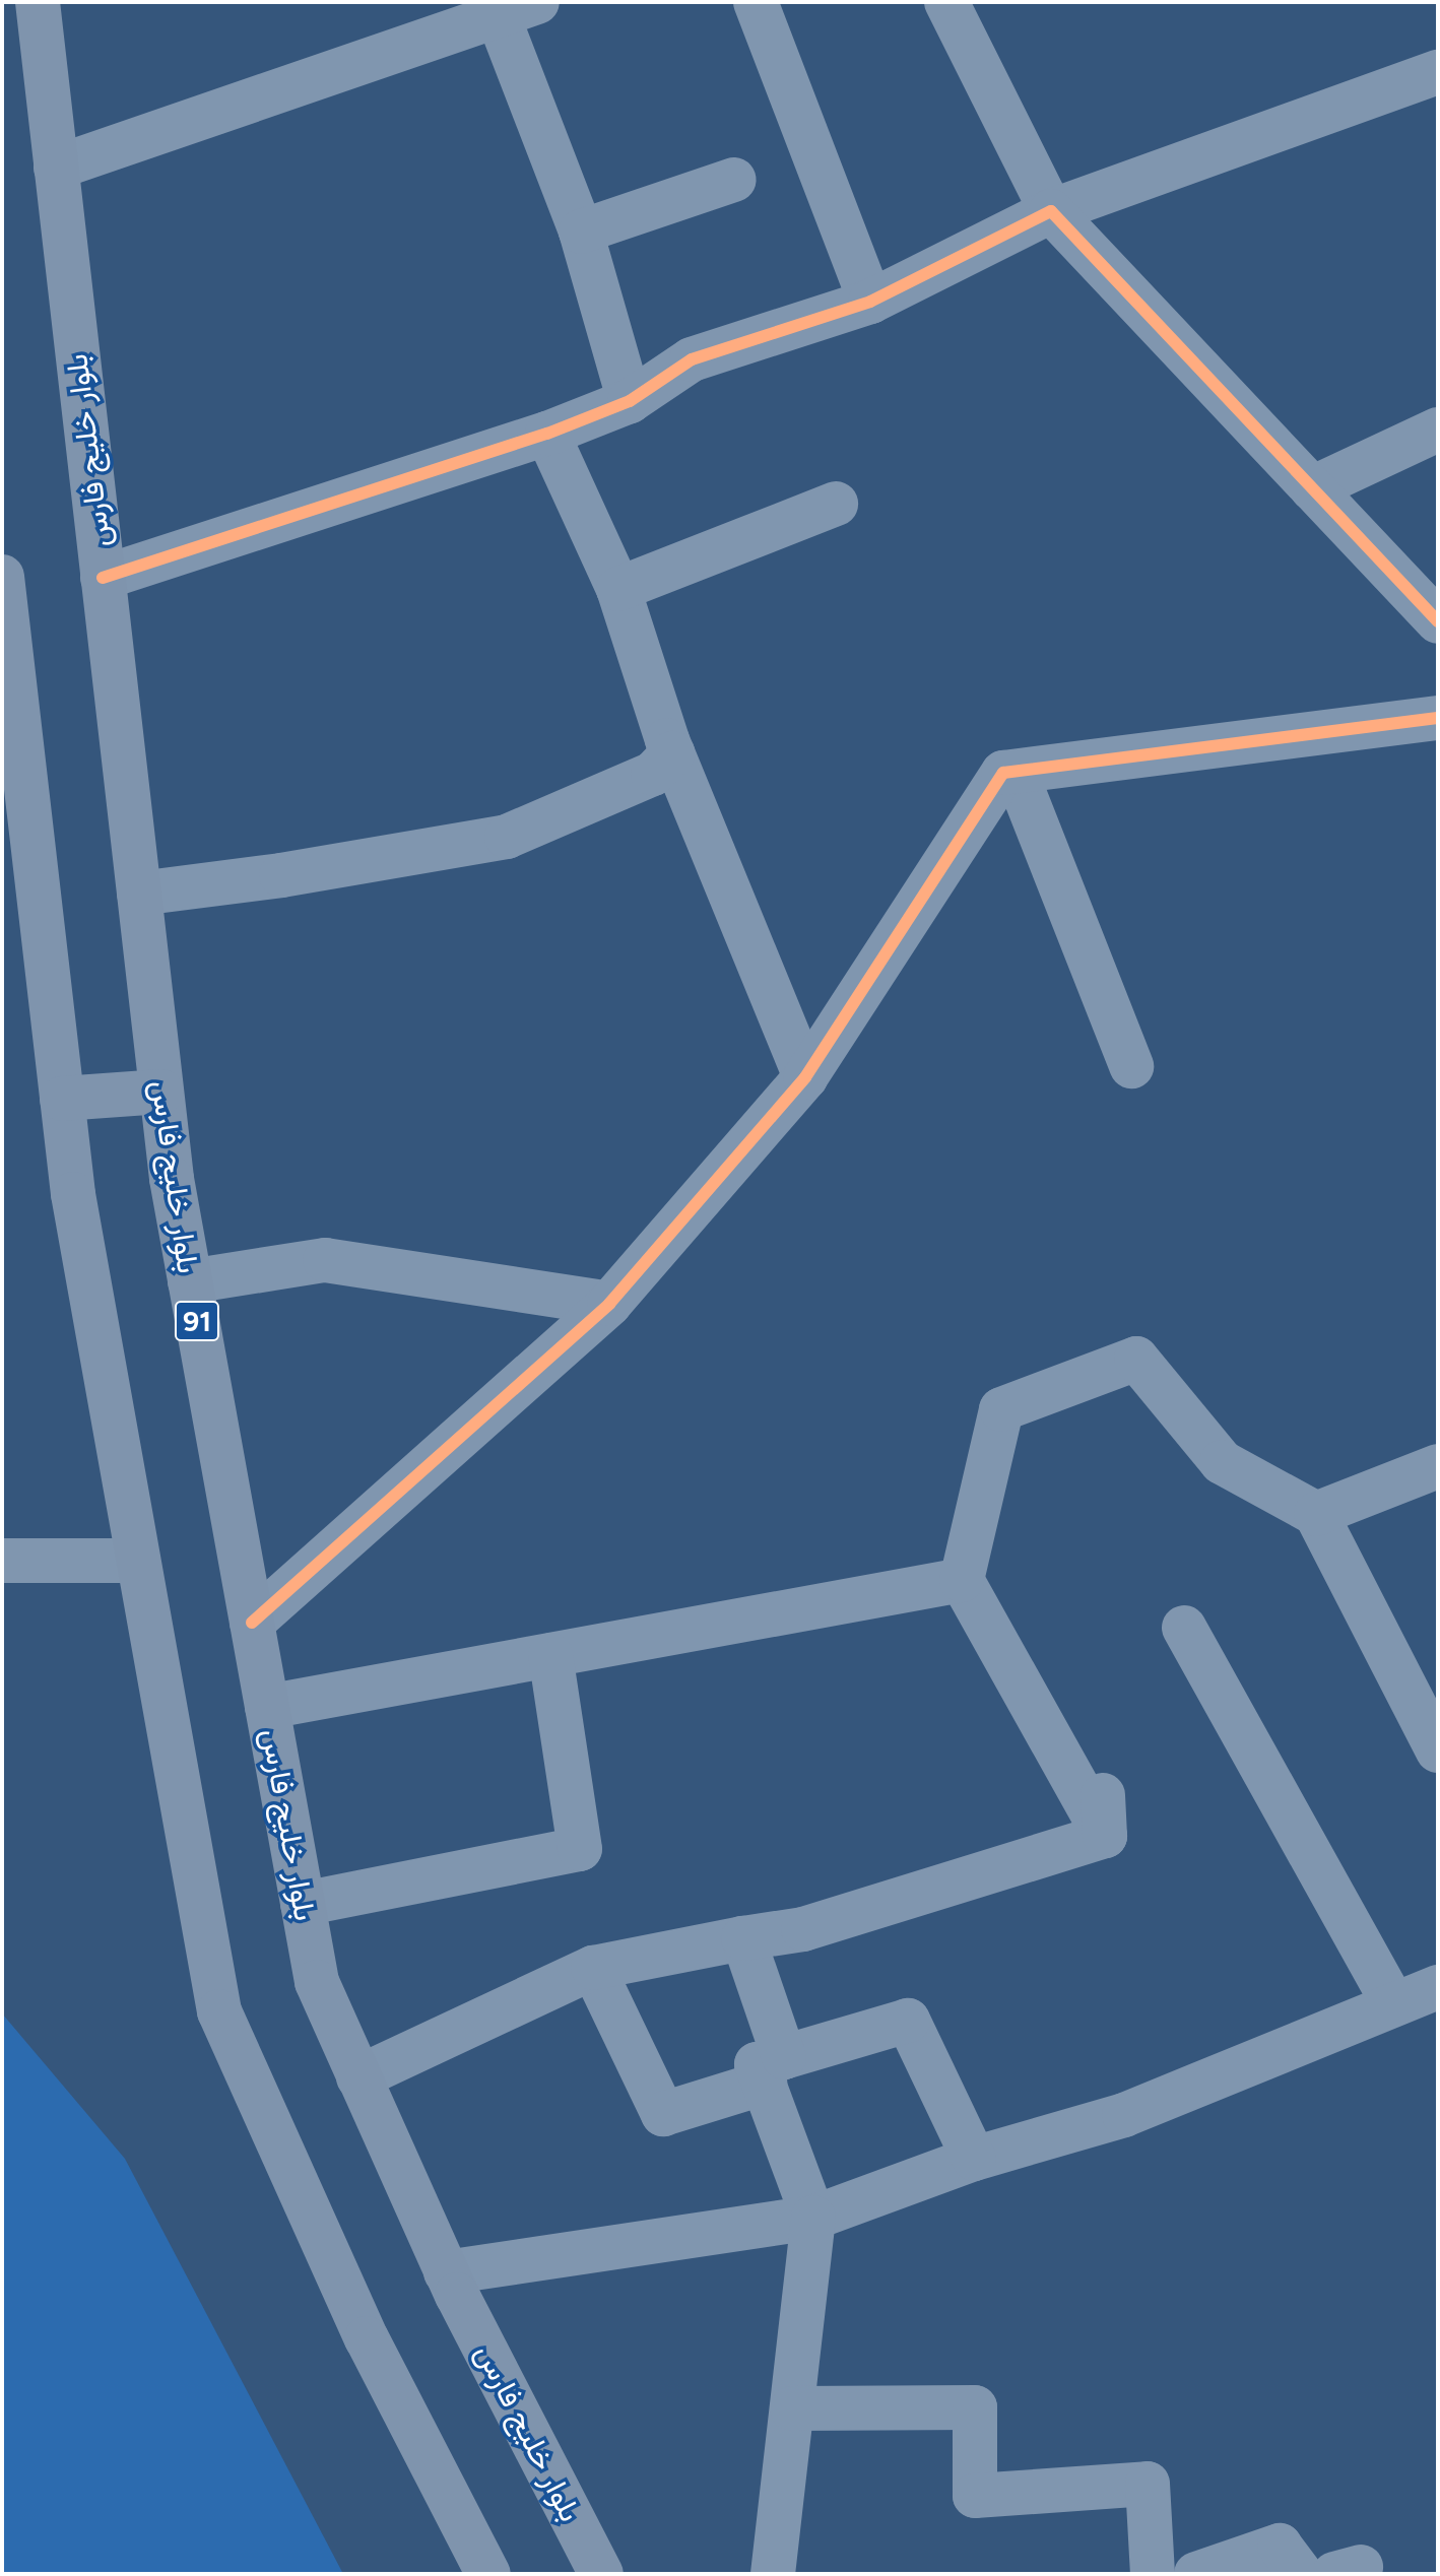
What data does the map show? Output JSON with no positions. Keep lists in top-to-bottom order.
{
  "streets": {
    "highway": ["بلوار خلیج فارس", "91"]
  }
}
